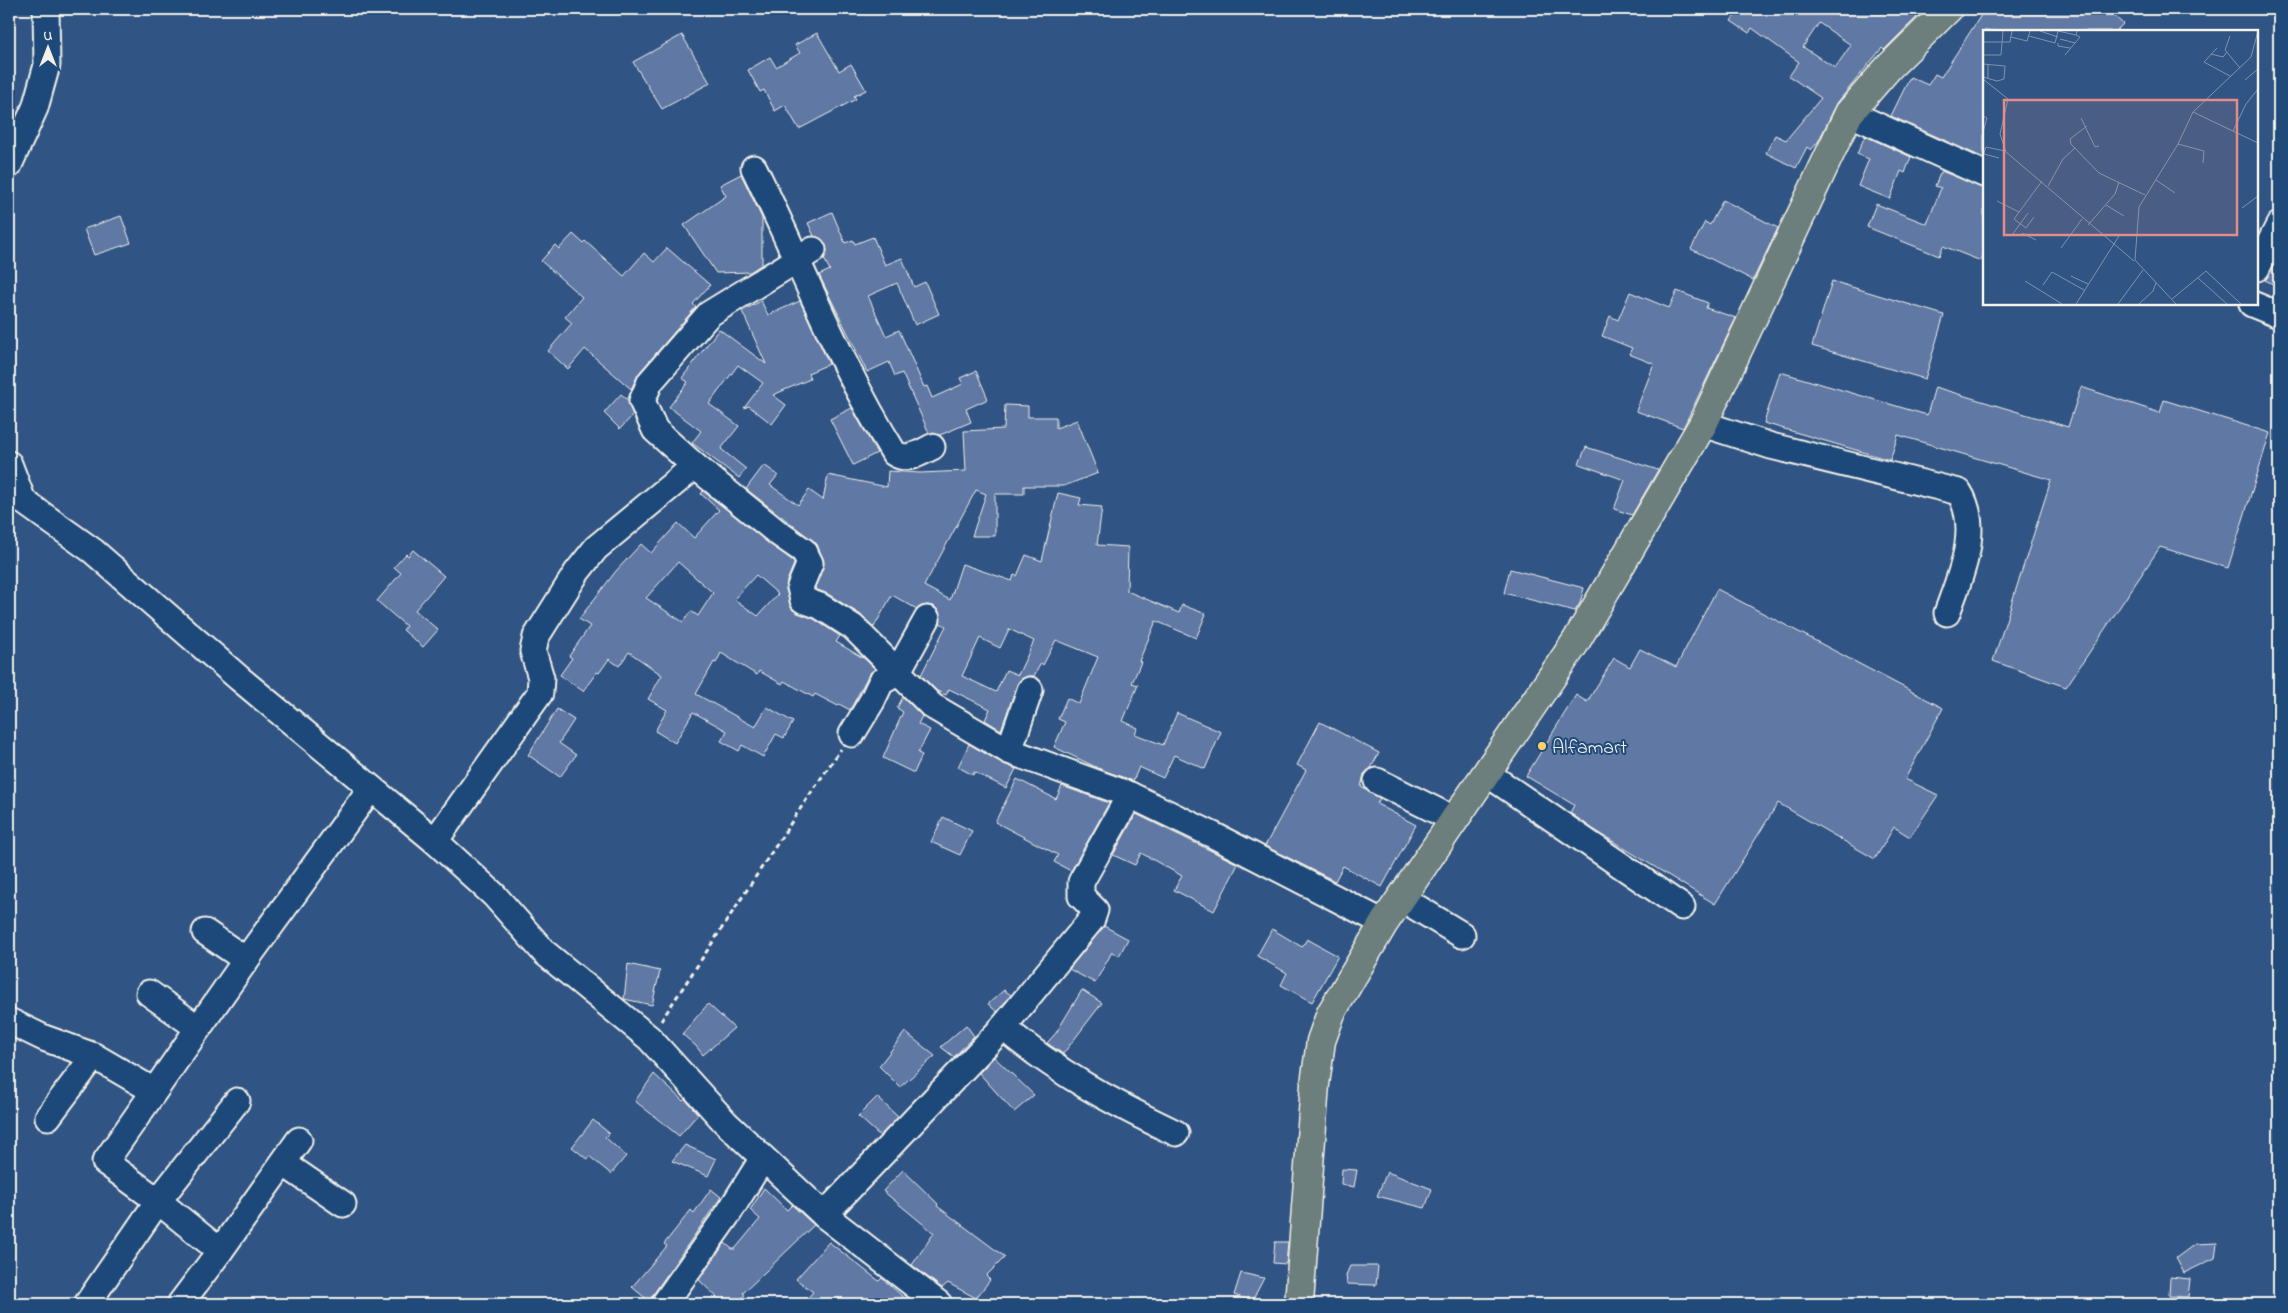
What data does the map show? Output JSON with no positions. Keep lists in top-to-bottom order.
{
  "places": ["Alfamart"],
  "north": "top"
}
